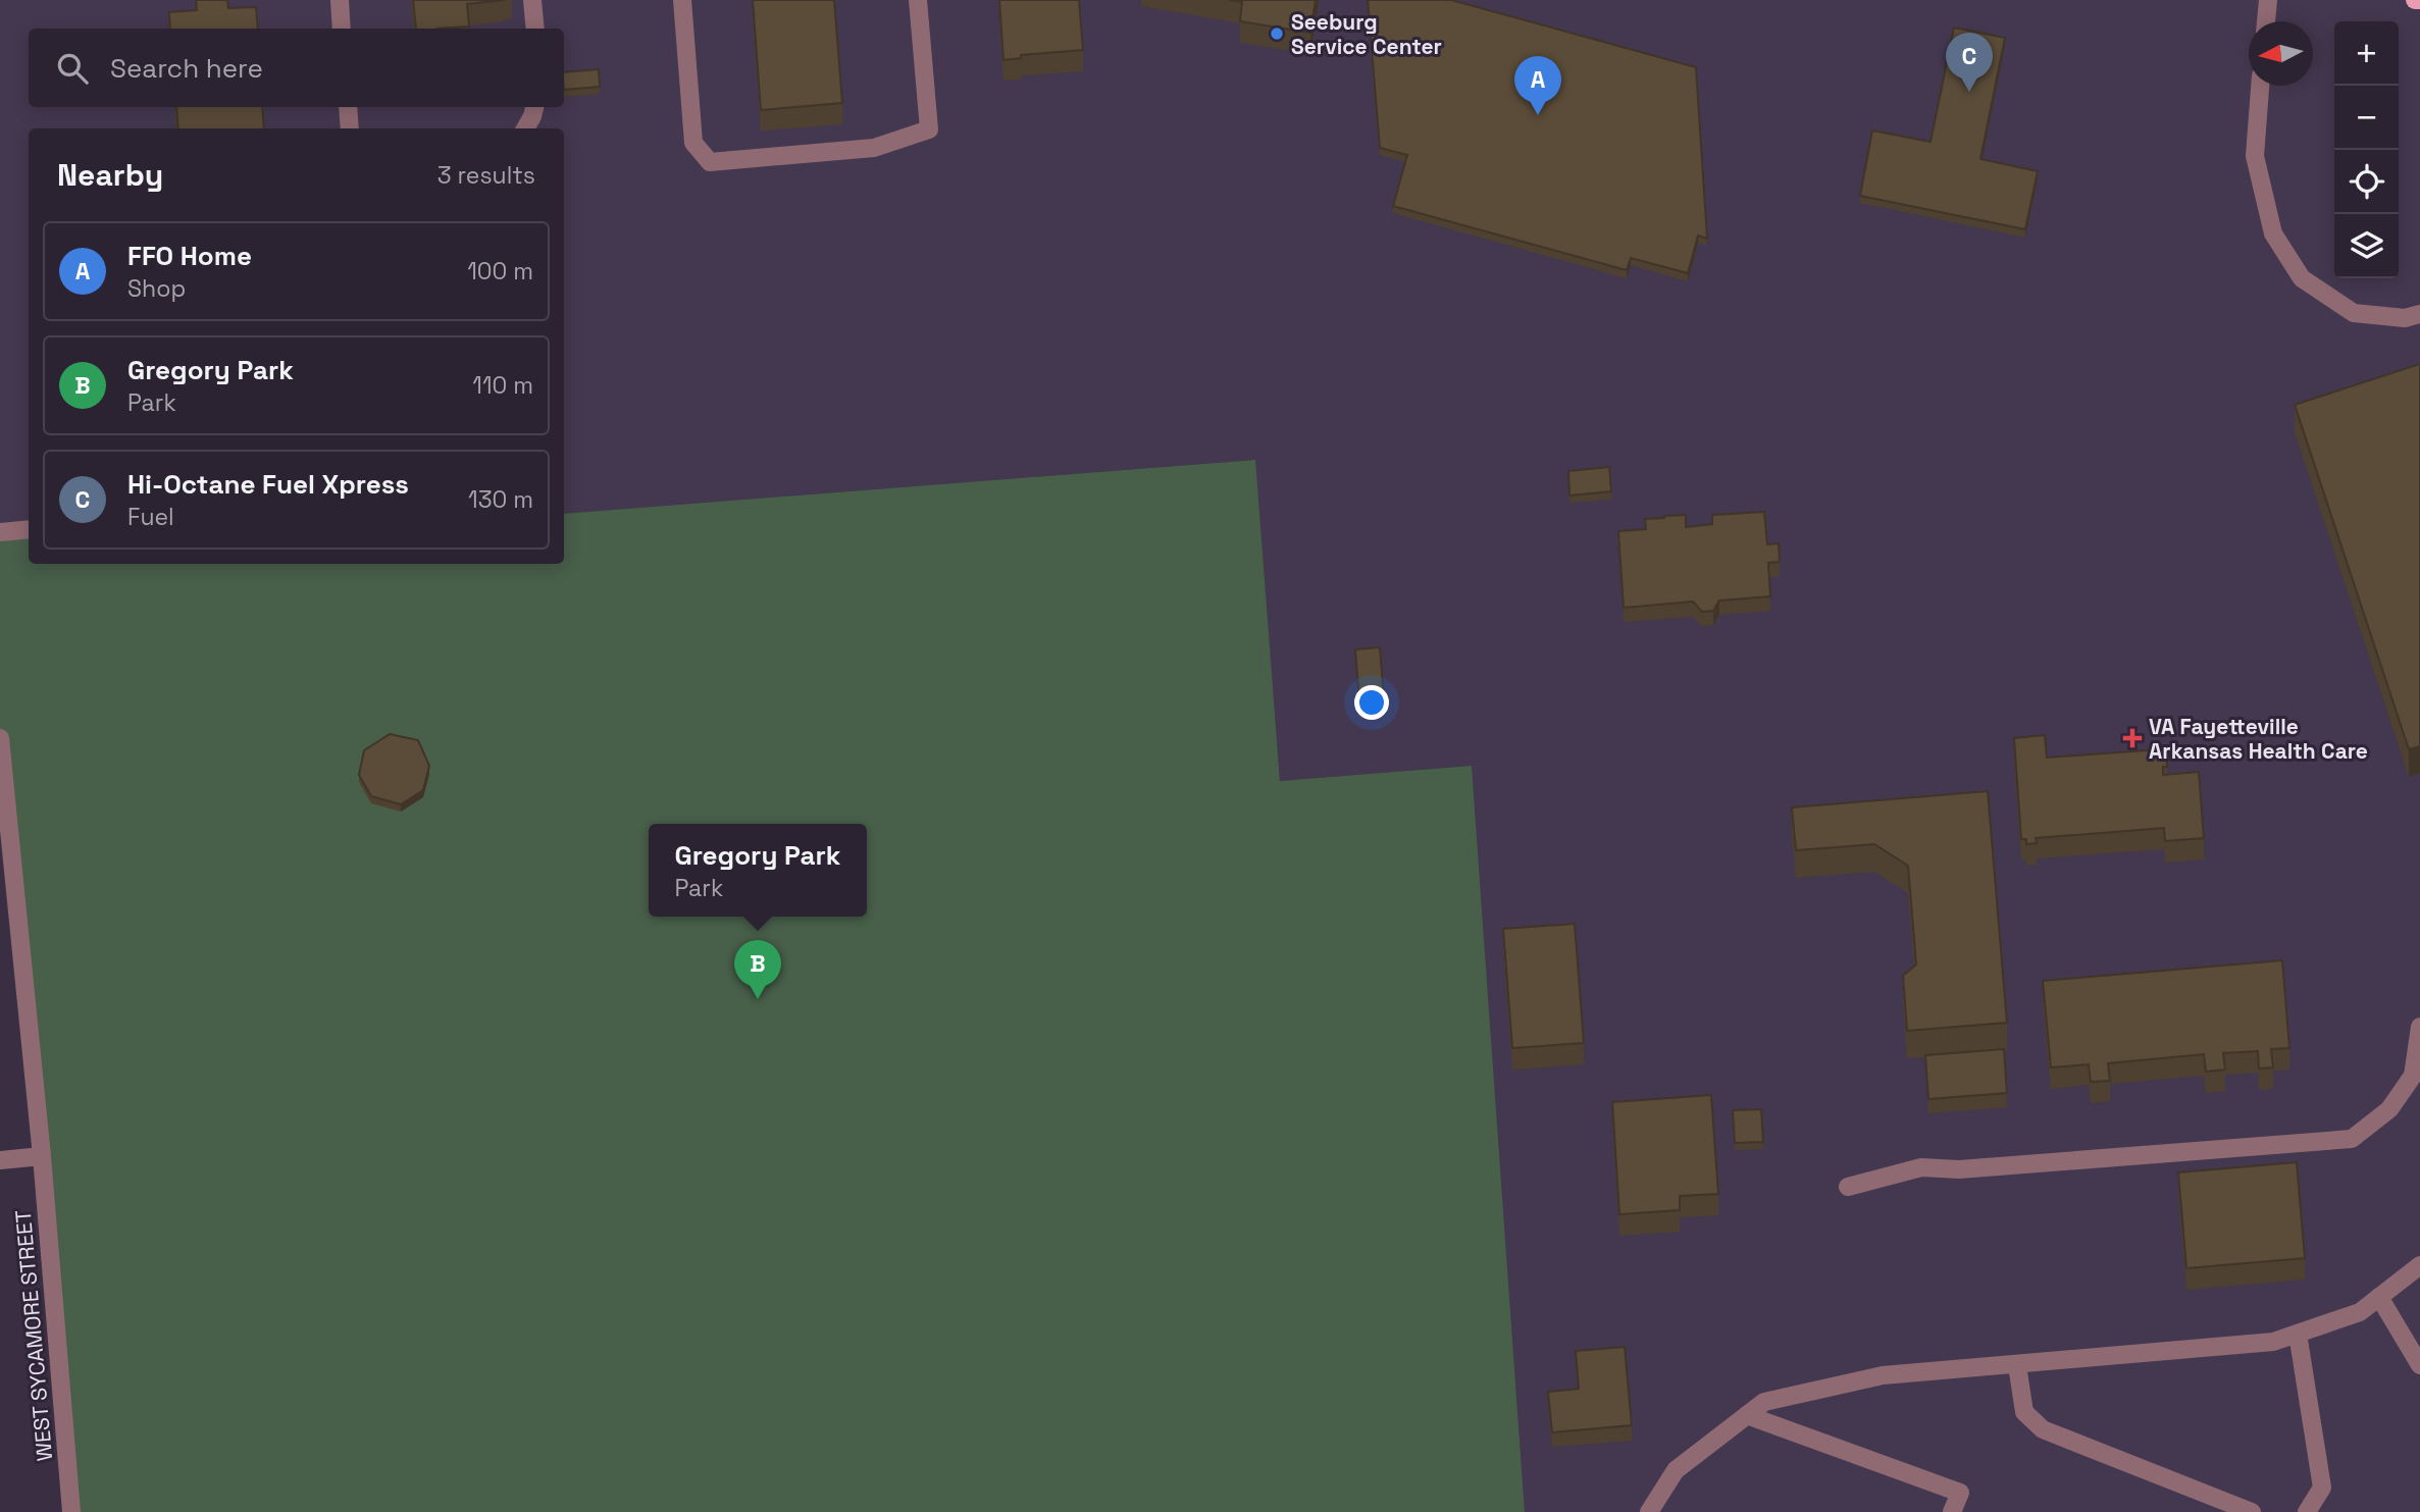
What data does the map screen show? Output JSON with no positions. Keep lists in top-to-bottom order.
{
  "streets": {
    "street": ["WEST SYCAMORE STREET"]
  },
  "places": {
    "other": ["Seeburg Service Center"],
    "health": ["VA Fayetteville Arkansas Health Care"]
  },
  "north": "left",
  "page": {
    "map_buttons": ["+", "−"],
    "search": "Search here",
    "pins": ["C", "A", "B"],
    "heading": ["Nearby", "3 results"],
    "list": [
      {
        "mark": "A",
        "name": "FFO Home",
        "note": "Shop",
        "value": "100 m"
      },
      {
        "mark": "B",
        "name": "Gregory Park",
        "note": "Park",
        "value": "110 m"
      },
      {
        "mark": "C",
        "name": "Hi-Octane Fuel Xpress",
        "note": "Fuel",
        "value": "130 m"
      }
    ],
    "popup": ["Gregory Park", "Park"]
  }
}
